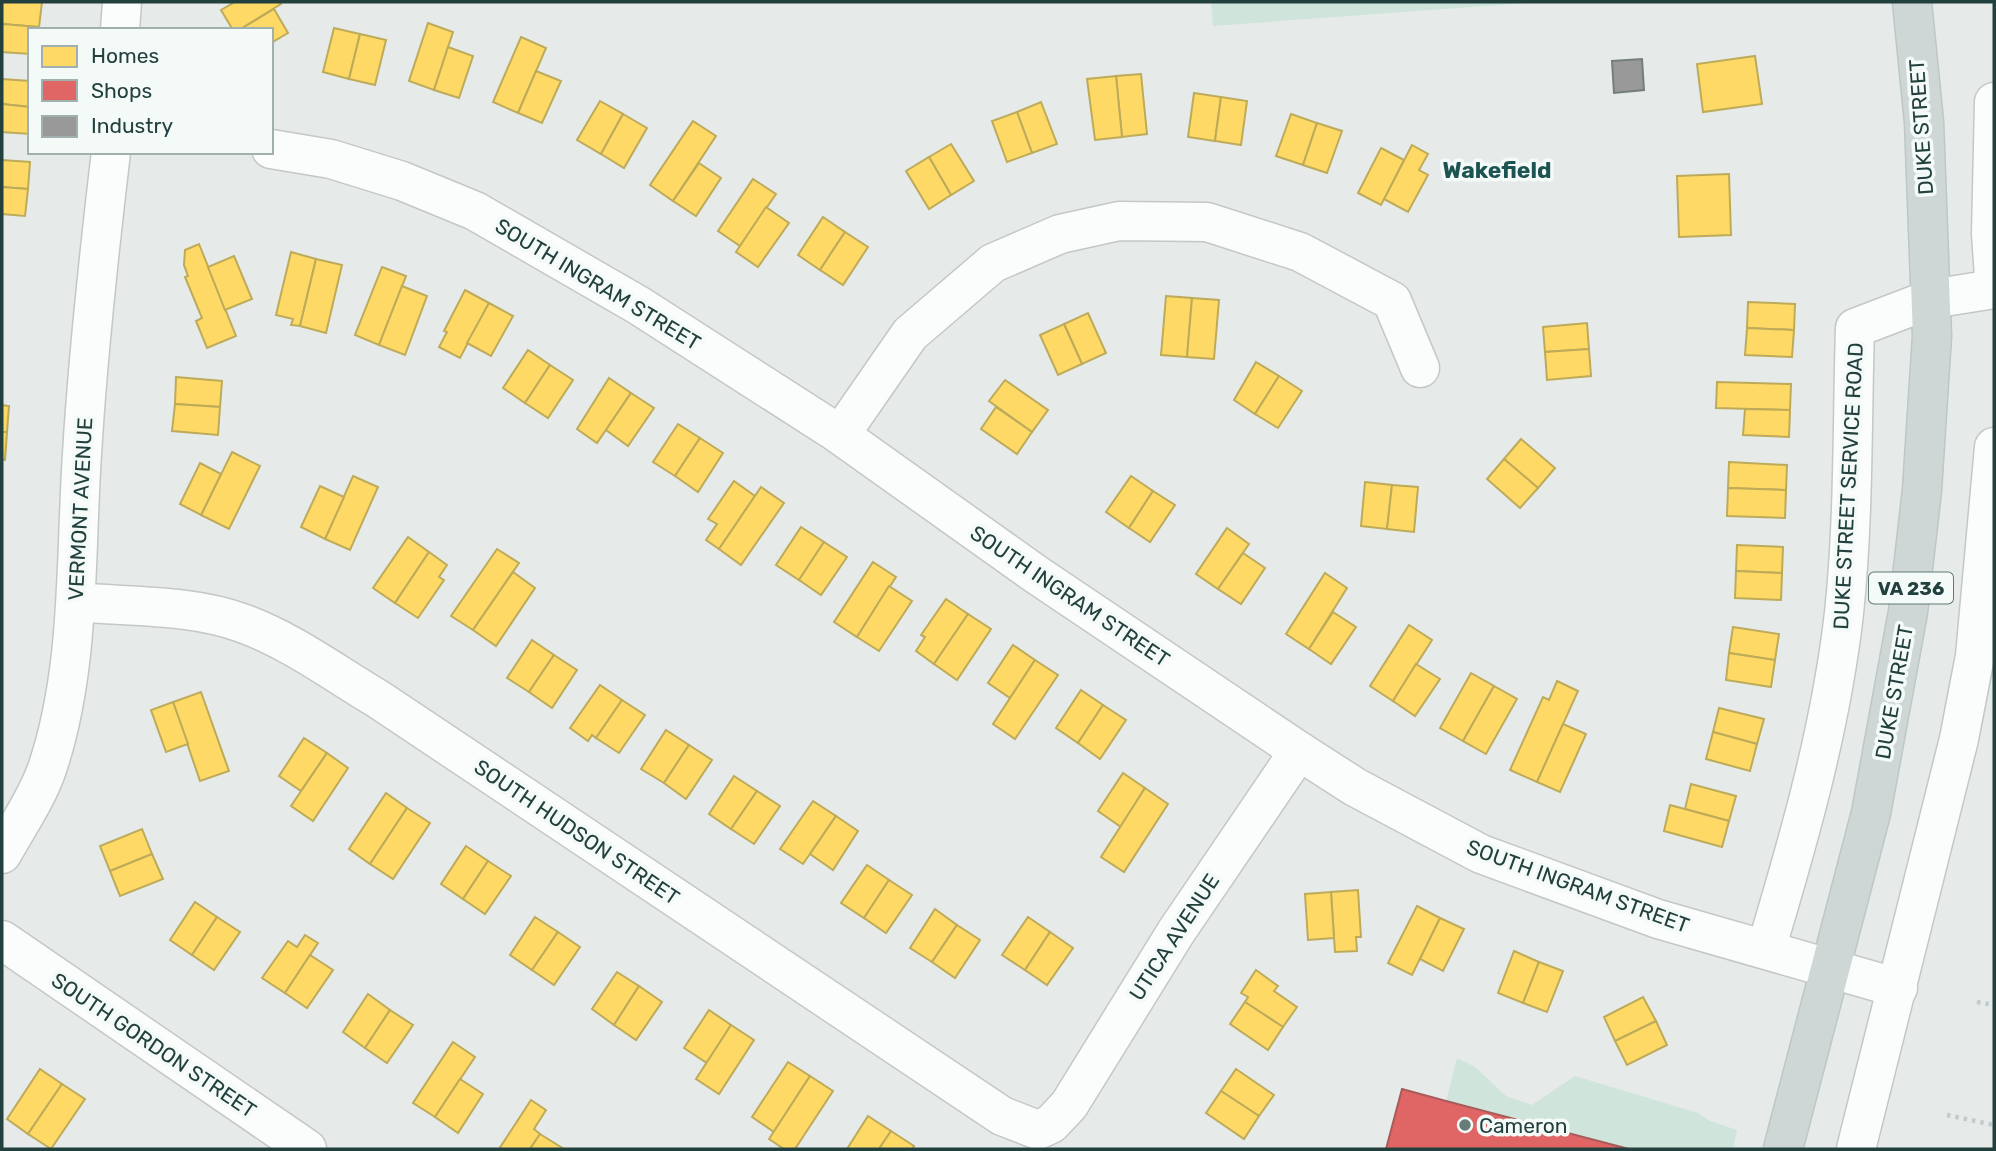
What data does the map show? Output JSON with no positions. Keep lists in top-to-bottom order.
{
  "streets": {
    "main road": ["DUKE STREET", "VA 236"],
    "street": [
      "SOUTH INGRAM STREET",
      "DUKE STREET SERVICE ROAD",
      "VERMONT AVENUE",
      "SOUTH HUDSON STREET",
      "UTICA AVENUE",
      "SOUTH GORDON STREET"
    ]
  },
  "crossings": [
    ["DUKE STREET", "SOUTH INGRAM STREET"],
    ["DUKE STREET", "DUKE STREET SERVICE ROAD"],
    ["SOUTH INGRAM STREET", "DUKE STREET SERVICE ROAD"],
    ["SOUTH INGRAM STREET", "UTICA AVENUE"],
    ["VERMONT AVENUE", "SOUTH HUDSON STREET"],
    ["SOUTH HUDSON STREET", "UTICA AVENUE"]
  ],
  "districts": ["Wakefield"],
  "places": ["Cameron"],
  "legend": ["Homes", "Shops", "Industry"]
}
